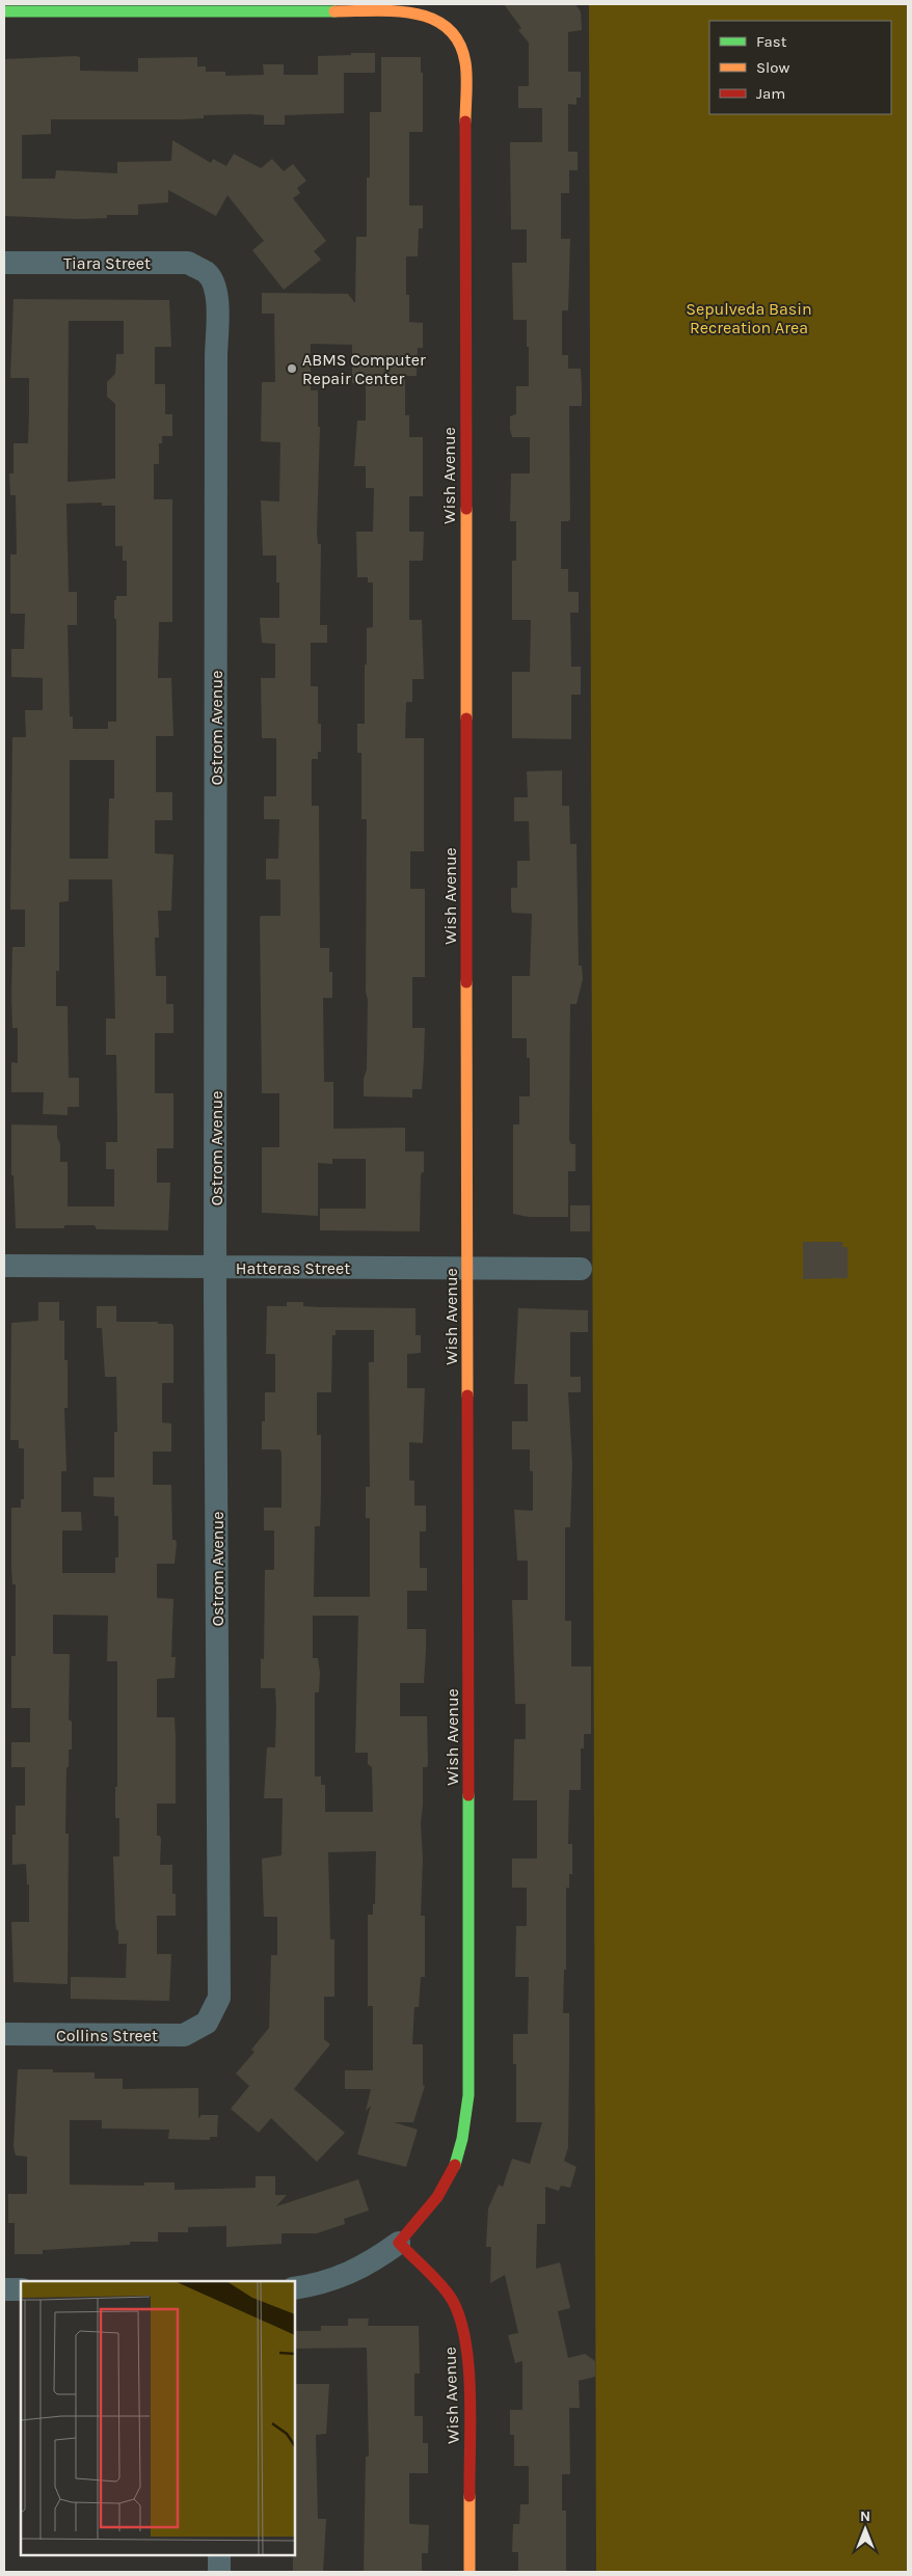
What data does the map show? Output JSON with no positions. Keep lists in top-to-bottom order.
{
  "streets": {
    "street": [
      "Tiara Street",
      "Wish Avenue",
      "Ostrom Avenue",
      "Hatteras Street",
      "Collins Street"
    ]
  },
  "crossings": [
    ["Tiara Street", "Ostrom Avenue"],
    ["Wish Avenue", "Hatteras Street"],
    ["Ostrom Avenue", "Hatteras Street"],
    ["Ostrom Avenue", "Collins Street"]
  ],
  "parks": ["Sepulveda Basin Recreation Area"],
  "places": ["ABMS Computer Repair Center"],
  "legend": ["Fast", "Slow", "Jam"],
  "north": "top"
}
